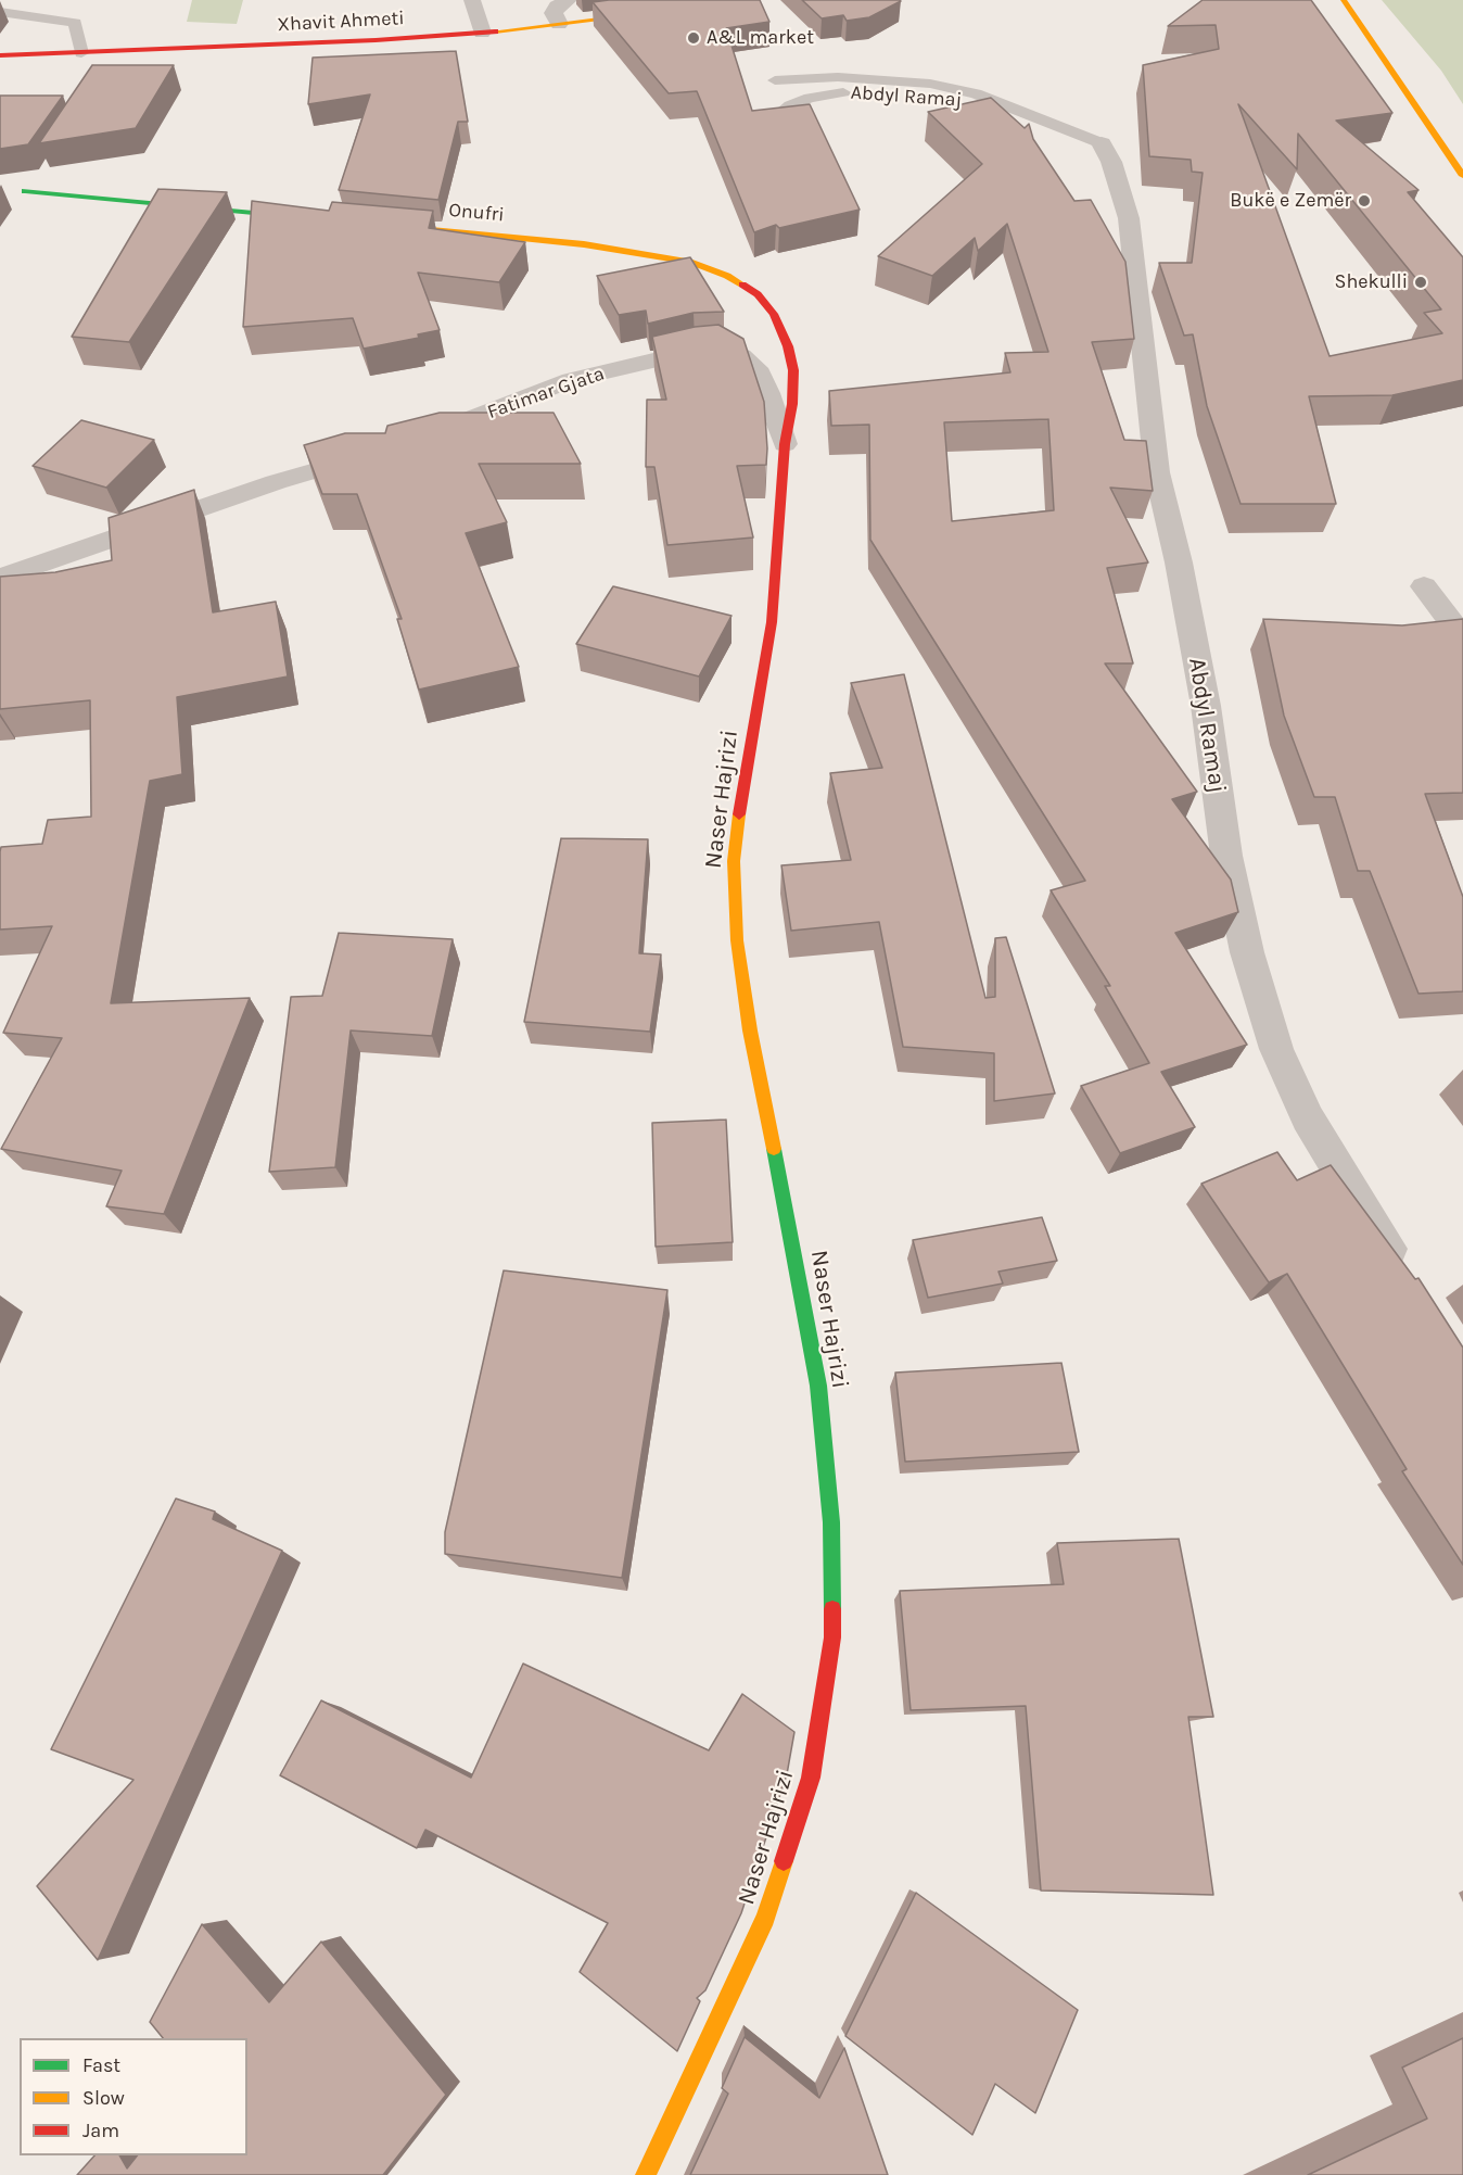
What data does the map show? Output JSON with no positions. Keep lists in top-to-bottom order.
{
  "streets": {
    "street": [
      "Xhavit Ahmeti",
      "Abdyl Ramaj",
      "Onufri",
      "Fatimar Gjata",
      "Naser Hajrizi"
    ]
  },
  "crossings": [
    ["Onufri", "Fatimar Gjata"],
    ["Onufri", "Naser Hajrizi"],
    ["Fatimar Gjata", "Naser Hajrizi"]
  ],
  "places": ["A&L market", "Bukë e Zemër", "Shekulli"],
  "legend": ["Fast", "Slow", "Jam"]
}
